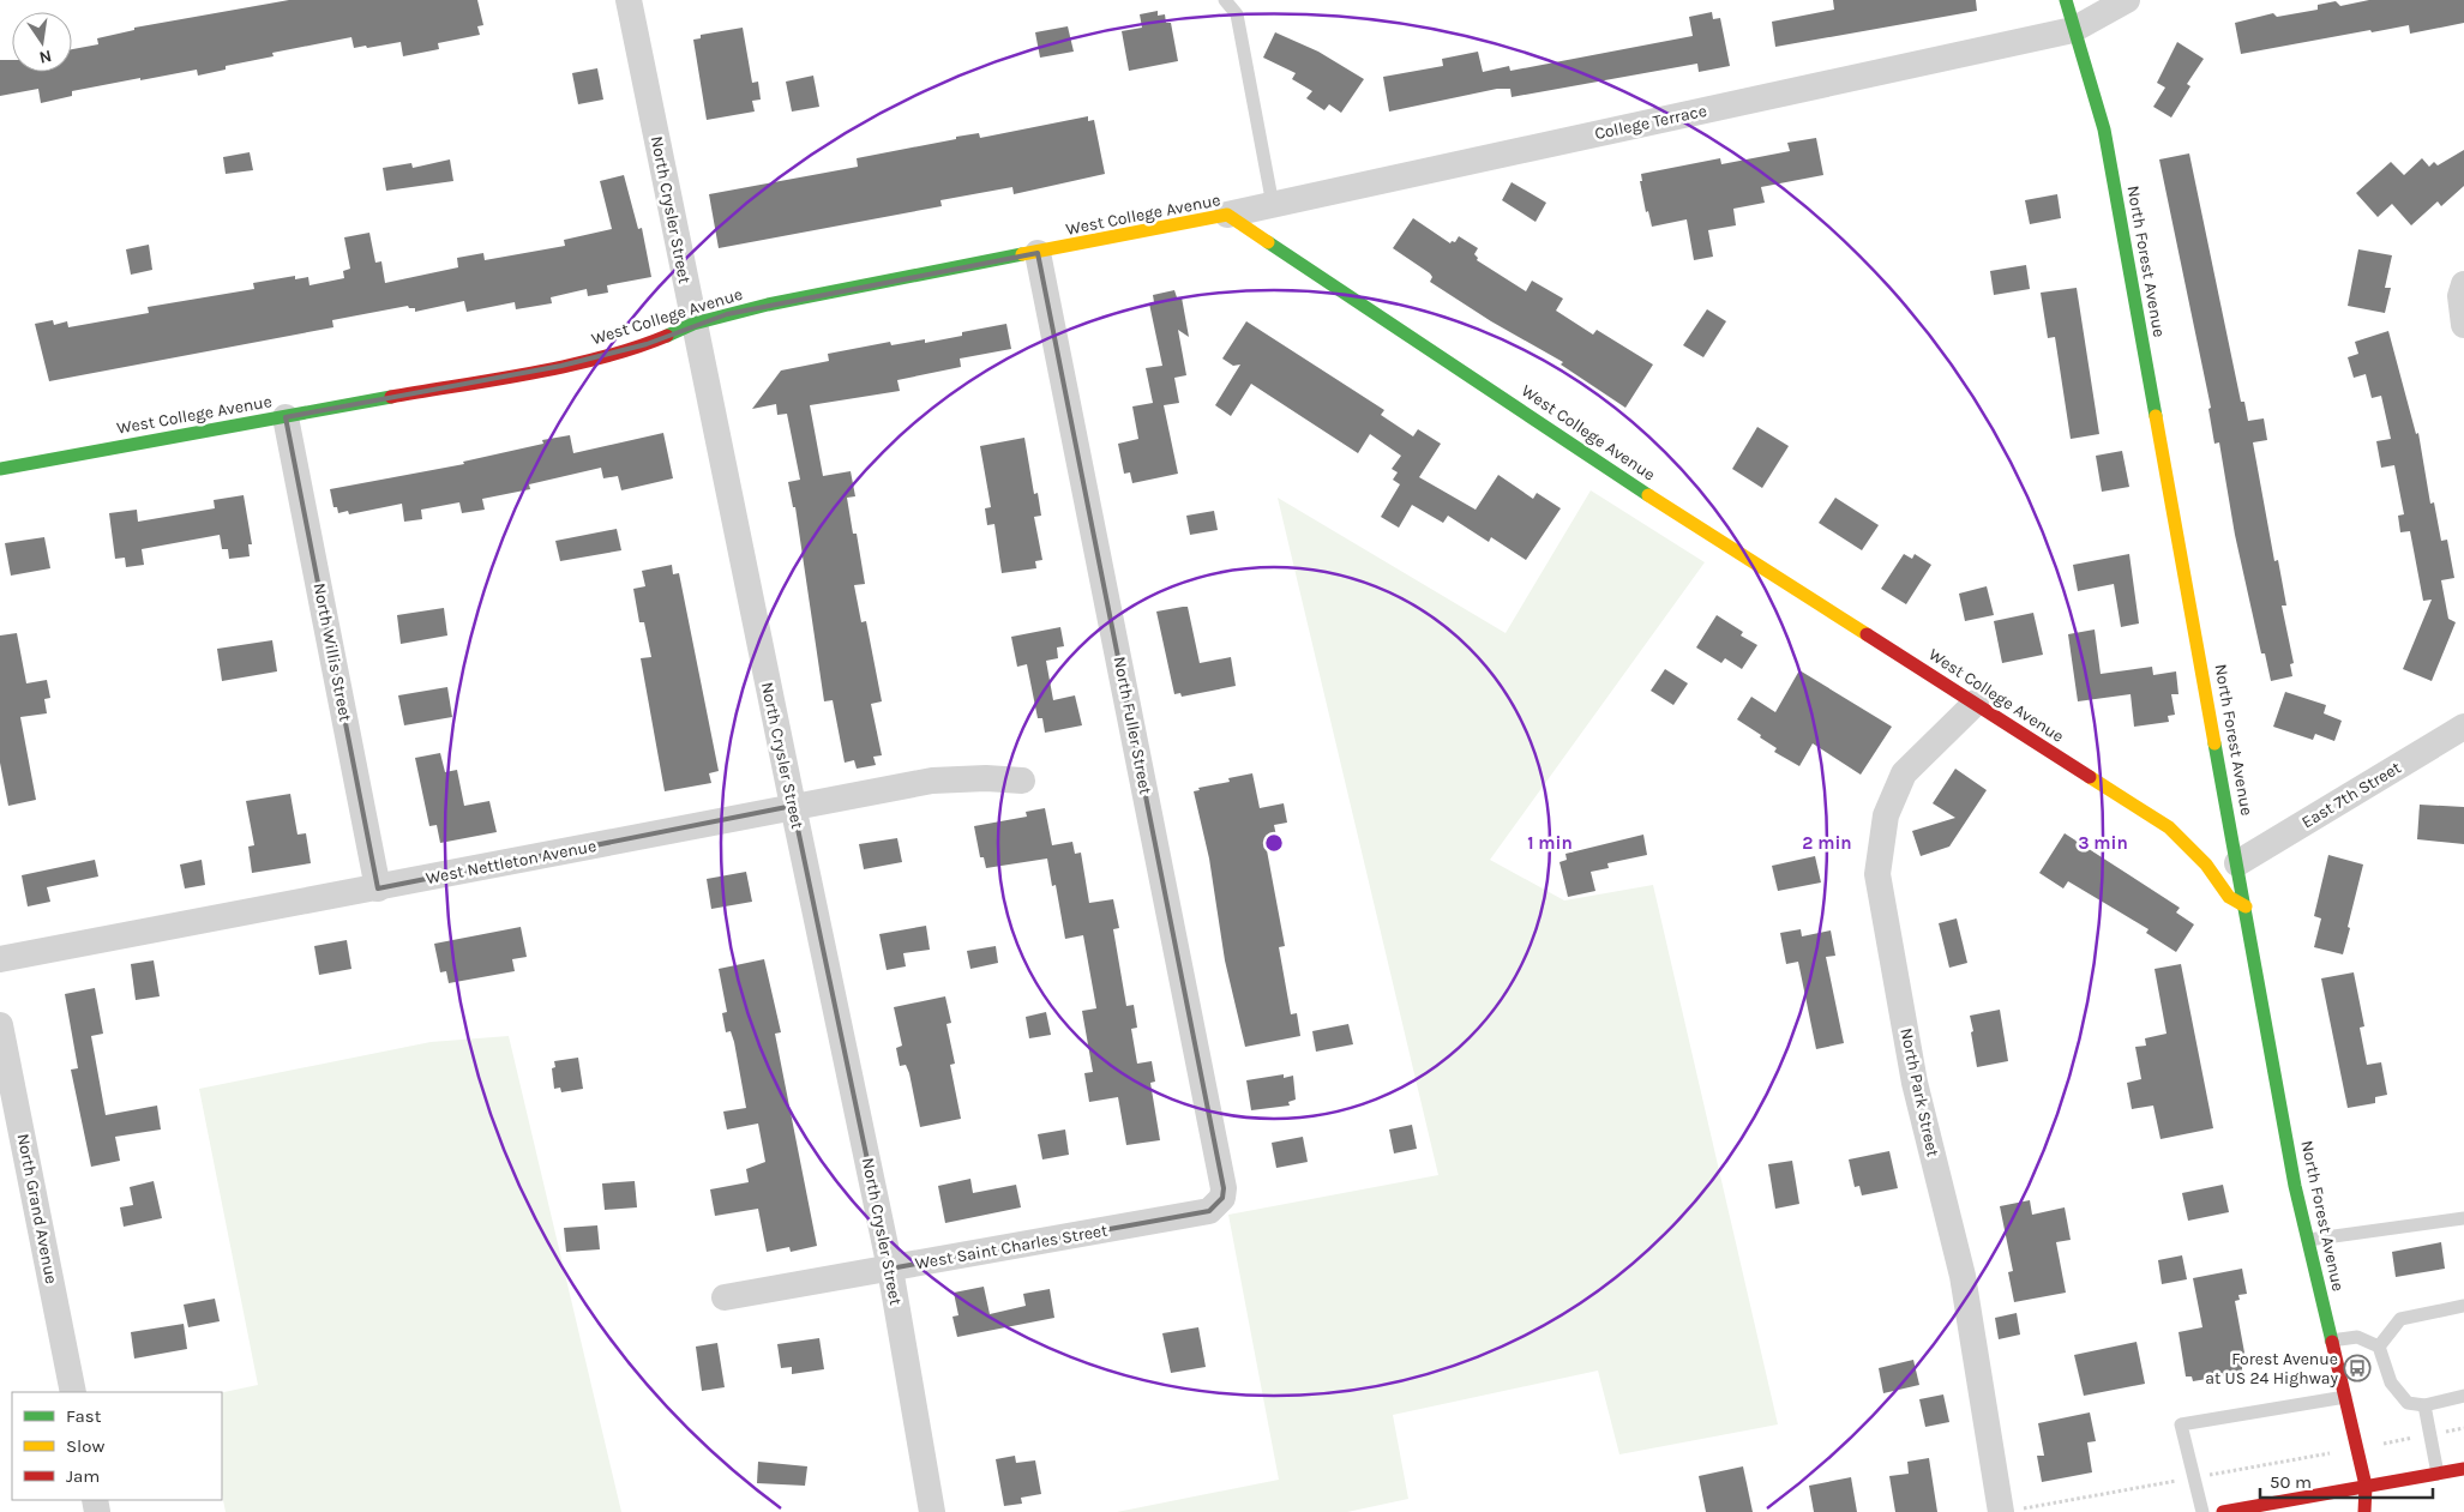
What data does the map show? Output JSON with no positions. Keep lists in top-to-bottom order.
{
  "streets": {
    "street": [
      "College Terrace",
      "North Crysler Street",
      "West College Avenue",
      "North Forest Avenue",
      "North Willis Street",
      "North Fuller Street",
      "East 7th Street",
      "West Nettleton Avenue",
      "North Park Street",
      "North Grand Avenue",
      "West Saint Charles Street"
    ]
  },
  "crossings": [
    ["College Terrace", "West College Avenue"],
    ["College Terrace", "North Forest Avenue"],
    ["North Crysler Street", "West College Avenue"],
    ["North Crysler Street", "West Nettleton Avenue"],
    ["North Crysler Street", "West Saint Charles Street"],
    ["West College Avenue", "North Forest Avenue"],
    ["West College Avenue", "North Willis Street"],
    ["West College Avenue", "North Fuller Street"],
    ["West College Avenue", "North Park Street"],
    ["North Forest Avenue", "East 7th Street"],
    ["North Willis Street", "West Nettleton Avenue"],
    ["North Fuller Street", "West Saint Charles Street"]
  ],
  "places": {
    "bus stop": ["Forest Avenue at US 24 Highway"]
  },
  "legend": ["Fast", "Slow", "Jam"],
  "scale_bar": "50 m",
  "north": "bottom",
  "rings": ["1 min", "2 min", "3 min"]
}
